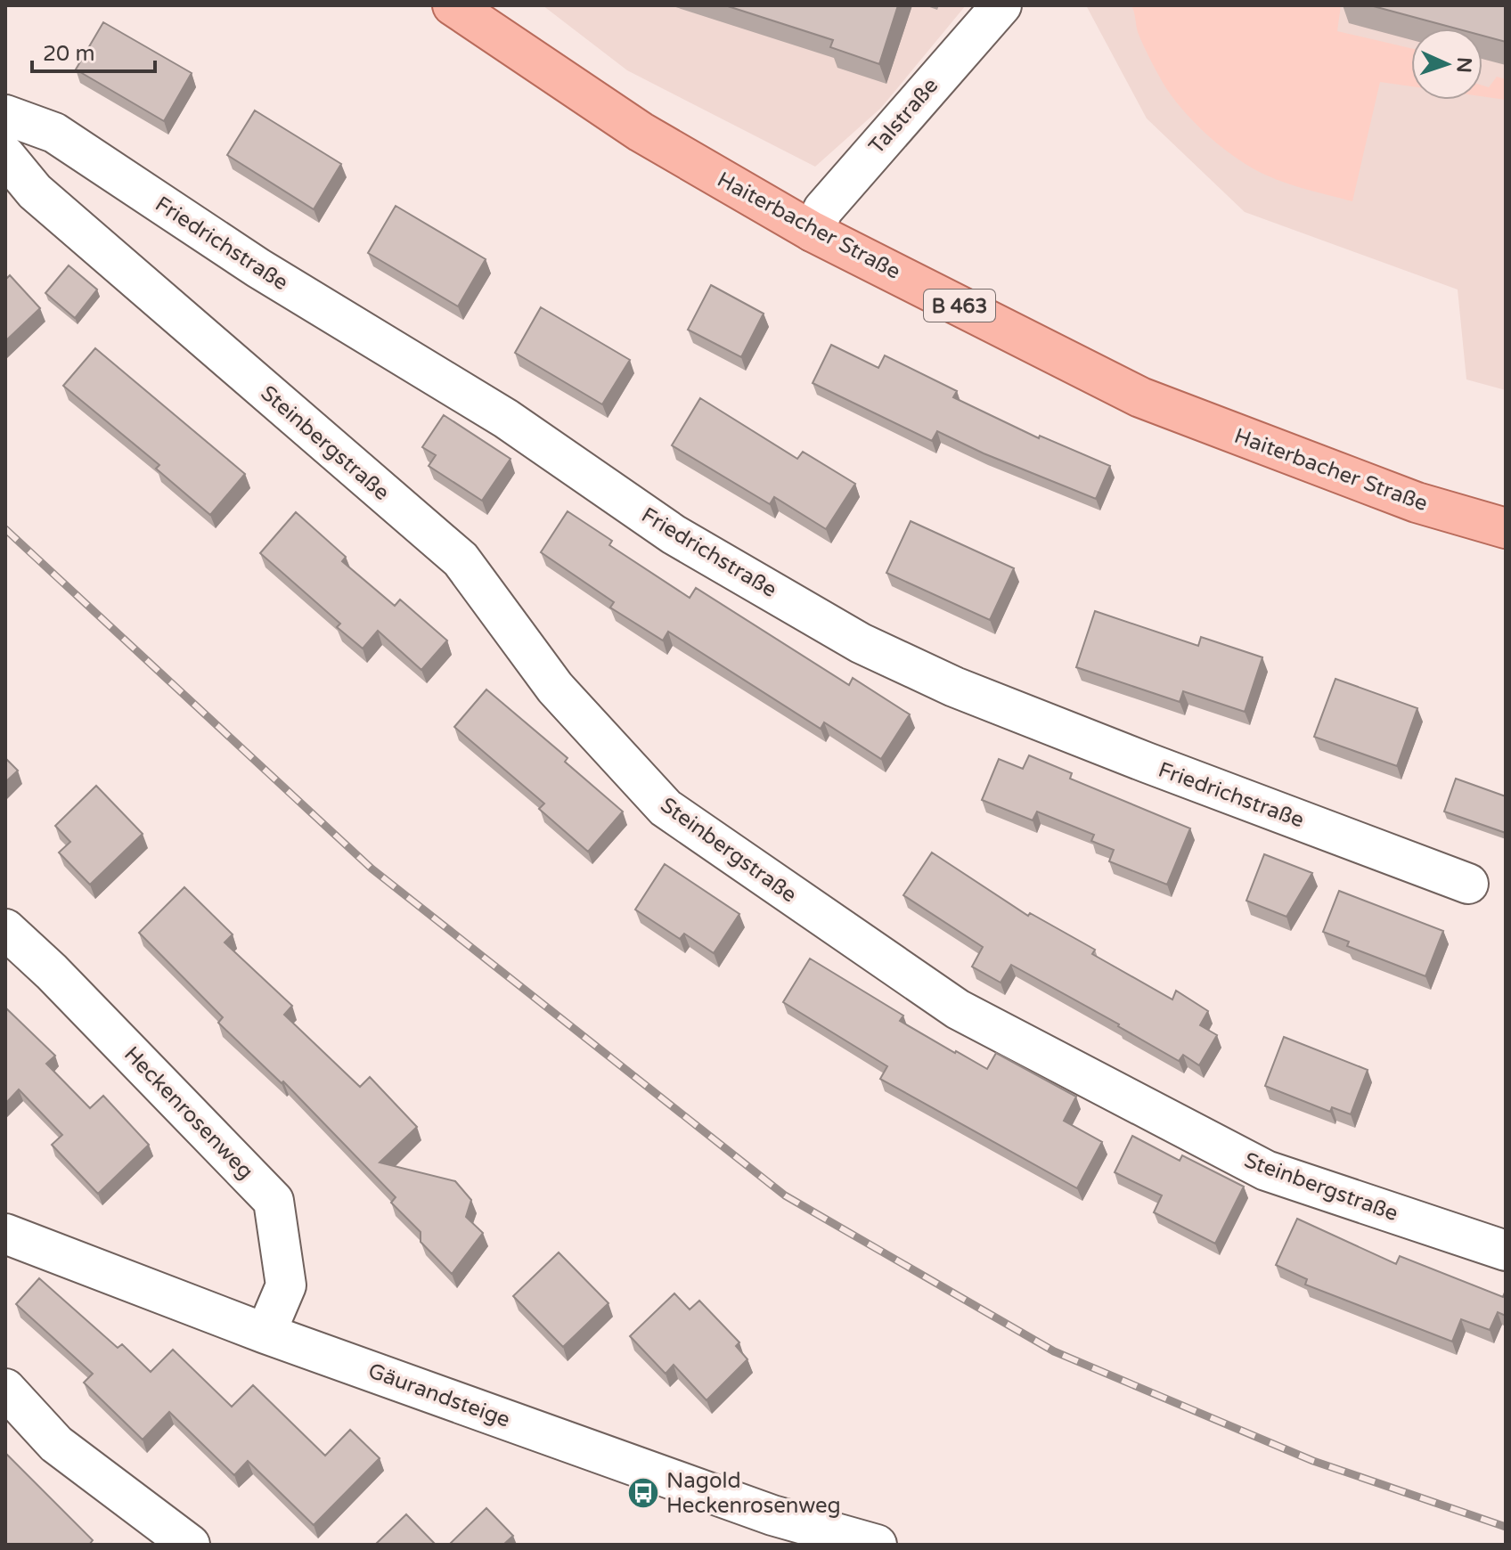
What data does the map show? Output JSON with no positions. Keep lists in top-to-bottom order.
{
  "streets": {
    "main road": ["Haiterbacher Straße", "B 463"],
    "street": [
      "Talstraße",
      "Friedrichstraße",
      "Steinbergstraße",
      "Heckenrosenweg",
      "Gäurandsteige"
    ]
  },
  "crossings": [
    ["Talstraße", "Haiterbacher Straße"],
    ["Heckenrosenweg", "Gäurandsteige"]
  ],
  "places": {
    "bus stop": ["Nagold Heckenrosenweg"]
  },
  "scale_bar": "20 m",
  "north": "right"
}
